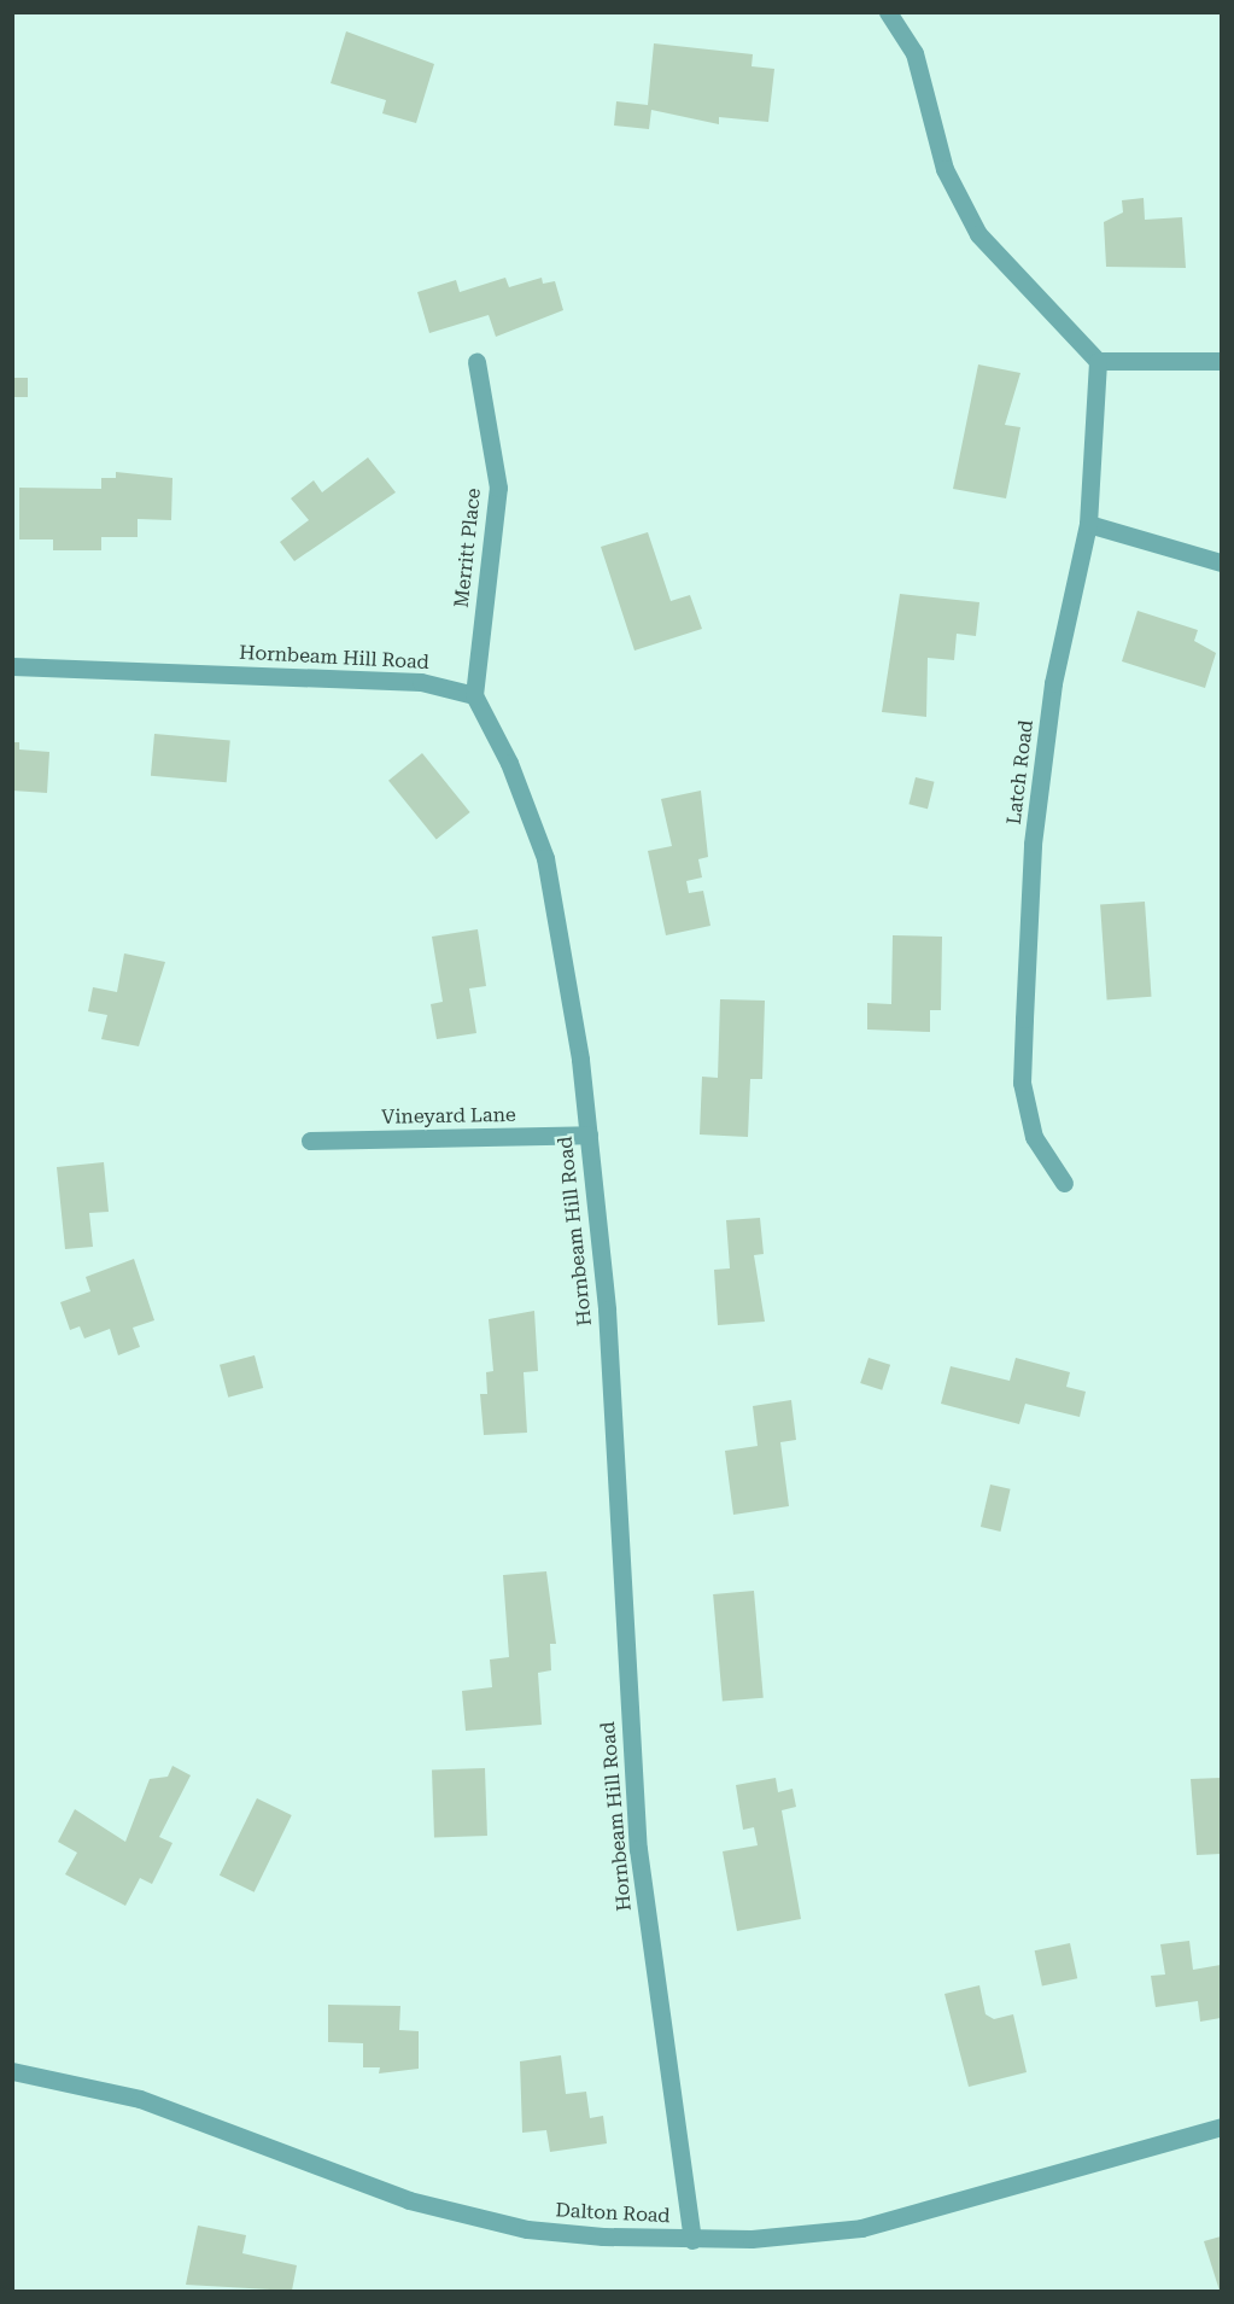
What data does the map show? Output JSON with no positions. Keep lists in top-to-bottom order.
{
  "streets": {
    "street": [
      "Merritt Place",
      "Hornbeam Hill Road",
      "Latch Road",
      "Vineyard Lane",
      "Dalton Road"
    ]
  },
  "crossings": [
    ["Merritt Place", "Hornbeam Hill Road"],
    ["Hornbeam Hill Road", "Vineyard Lane"],
    ["Hornbeam Hill Road", "Dalton Road"]
  ]
}
